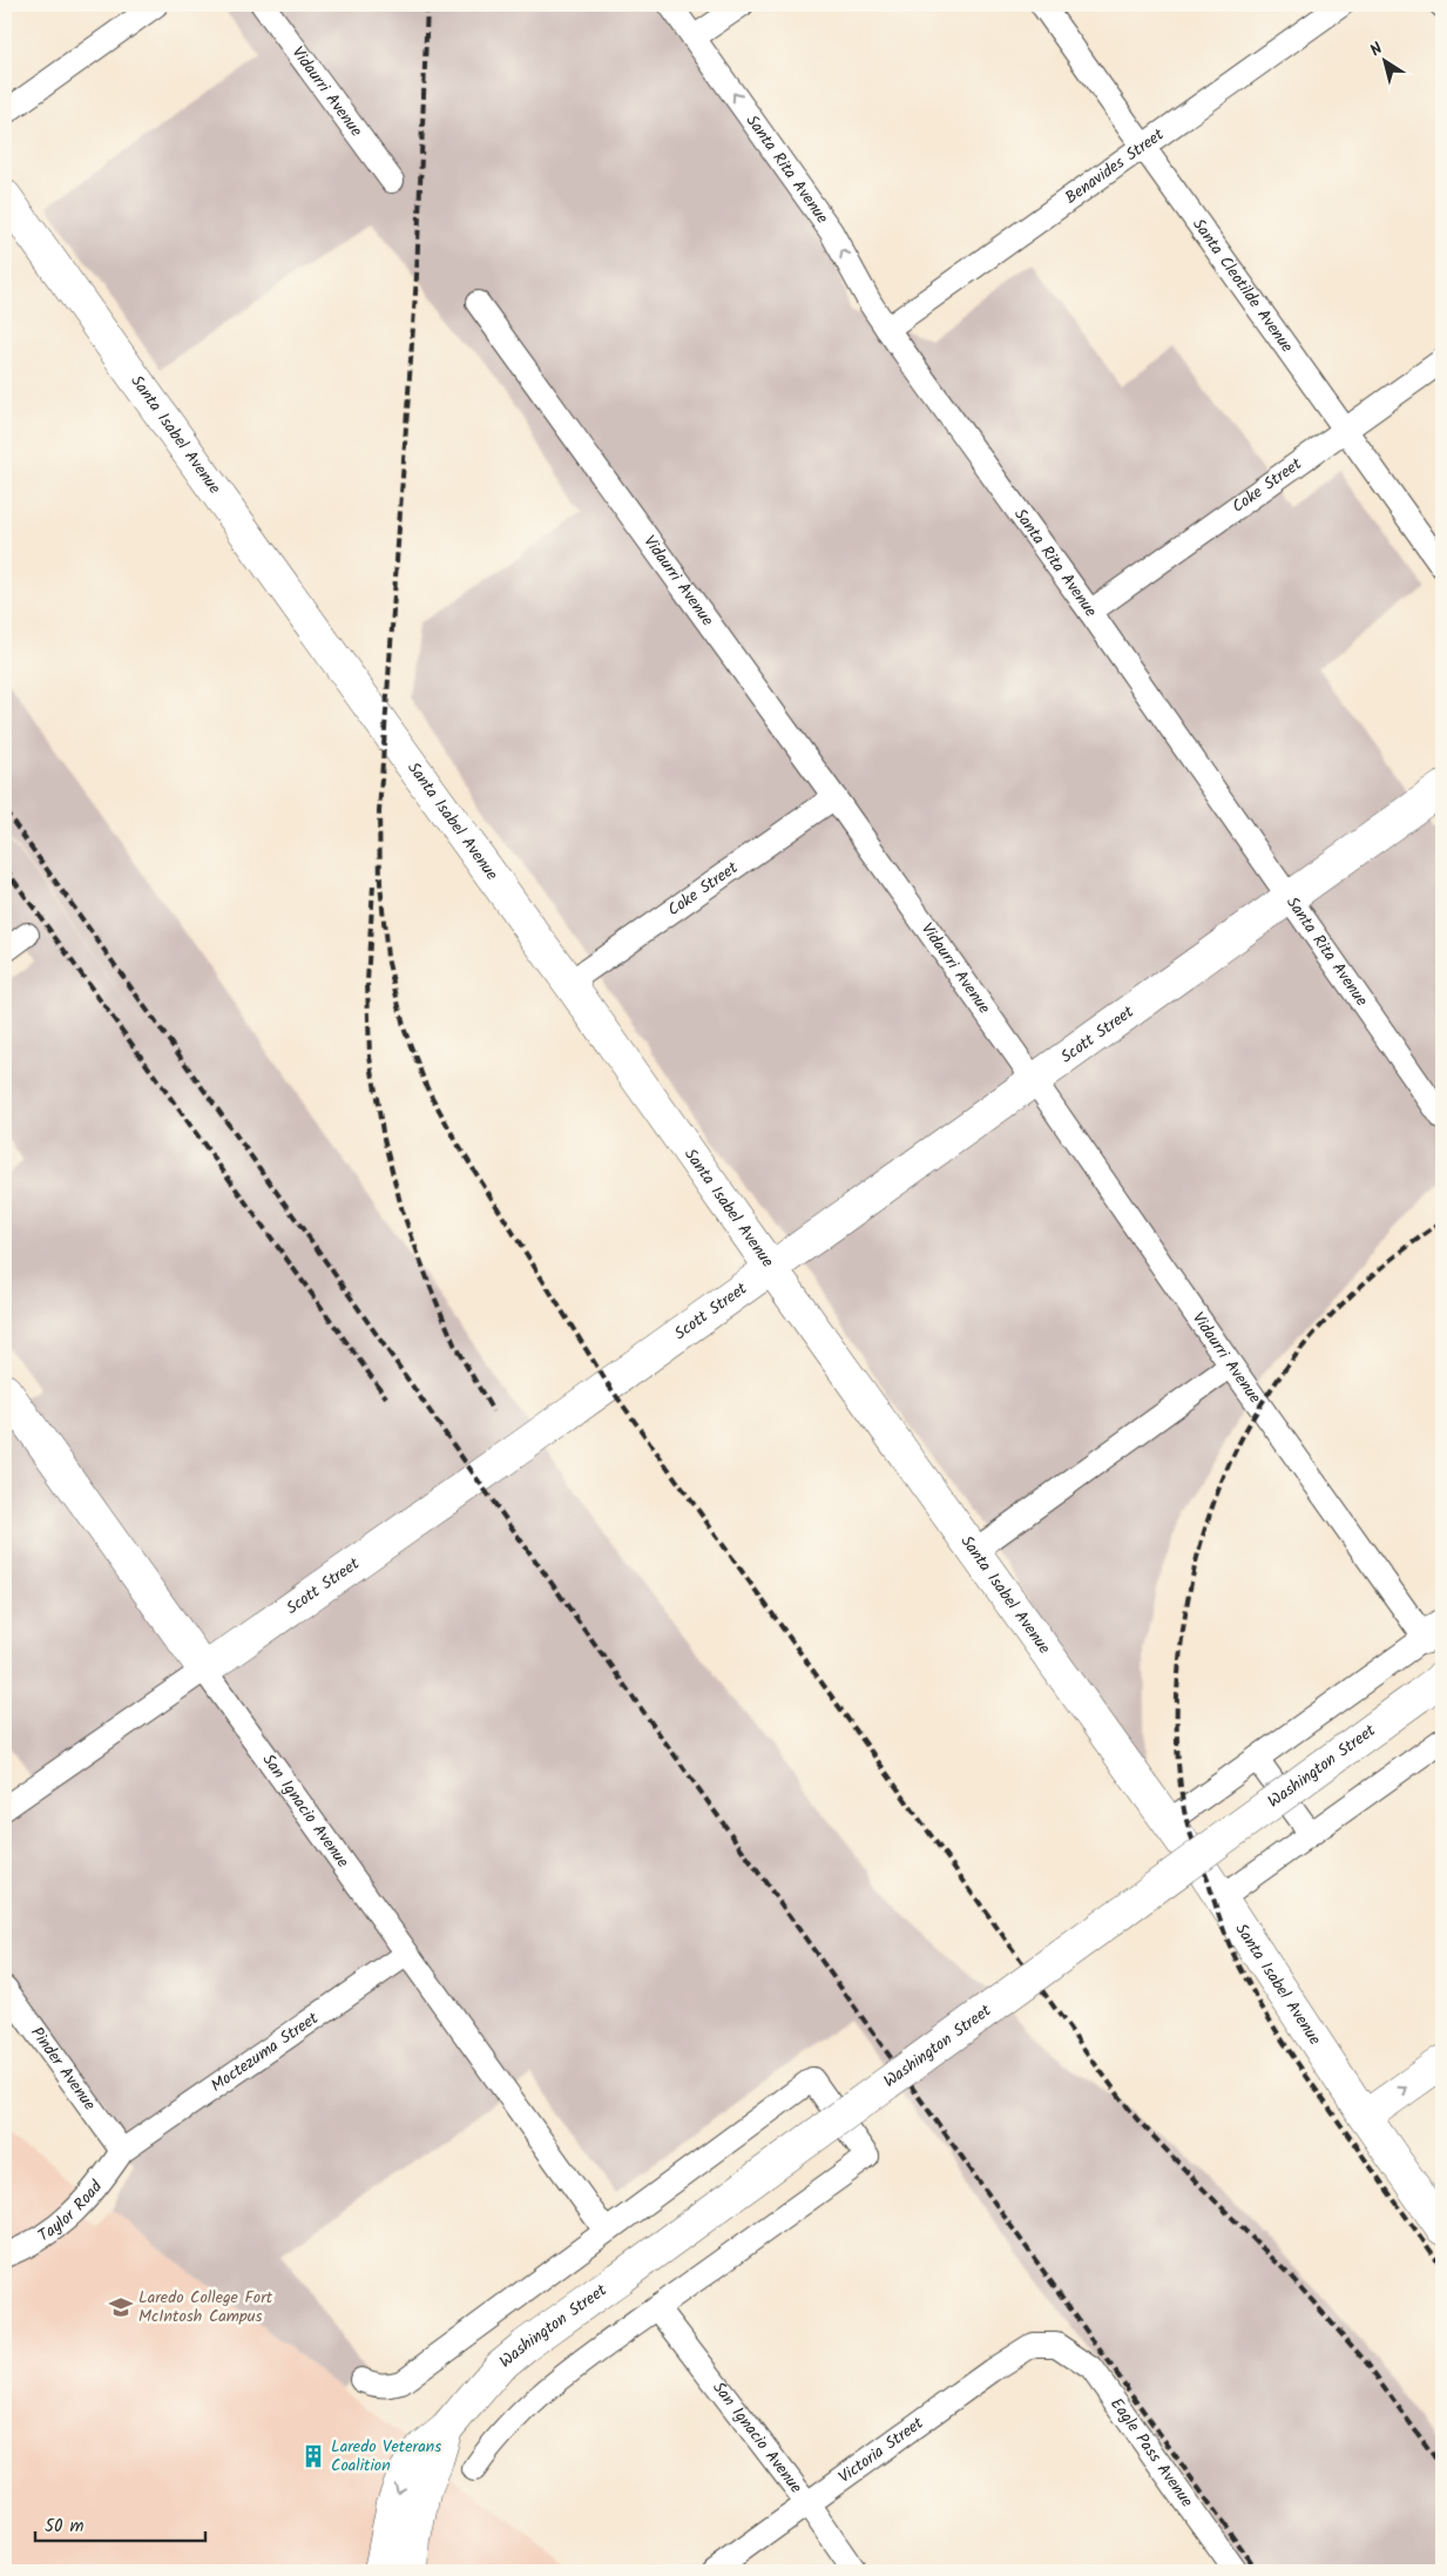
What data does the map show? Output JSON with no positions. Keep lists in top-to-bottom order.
{
  "streets": {
    "main road": [
      "Santa Isabel Avenue",
      "Scott Street",
      "Washington Street",
      "San Ignacio Avenue"
    ],
    "street": [
      "Vidaurri Avenue",
      "Benavides Street",
      "Santa Rita Avenue",
      "Santa Cleotilde Avenue",
      "Coke Street",
      "Moctezuma Street",
      "Pinder Avenue",
      "Taylor Road",
      "Victoria Street",
      "Eagle Pass Avenue"
    ]
  },
  "crossings": [
    ["Vidaurri Avenue", "Coke Street"],
    ["Vidaurri Avenue", "Scott Street"],
    ["Benavides Street", "Santa Rita Avenue"],
    ["Benavides Street", "Santa Cleotilde Avenue"],
    ["Santa Rita Avenue", "Coke Street"],
    ["Santa Rita Avenue", "Scott Street"],
    ["Santa Cleotilde Avenue", "Coke Street"],
    ["Santa Isabel Avenue", "Coke Street"],
    ["Santa Isabel Avenue", "Scott Street"],
    ["Scott Street", "San Ignacio Avenue"],
    ["San Ignacio Avenue", "Moctezuma Street"],
    ["San Ignacio Avenue", "Victoria Street"],
    ["Moctezuma Street", "Pinder Avenue"],
    ["Moctezuma Street", "Taylor Road"],
    ["Pinder Avenue", "Taylor Road"],
    ["Victoria Street", "Eagle Pass Avenue"]
  ],
  "places": {
    "school or university": ["Laredo College Fort McIntosh Campus"],
    "building": ["Laredo Veterans Coalition"]
  },
  "scale_bar": "50 m",
  "north": "top left"
}
